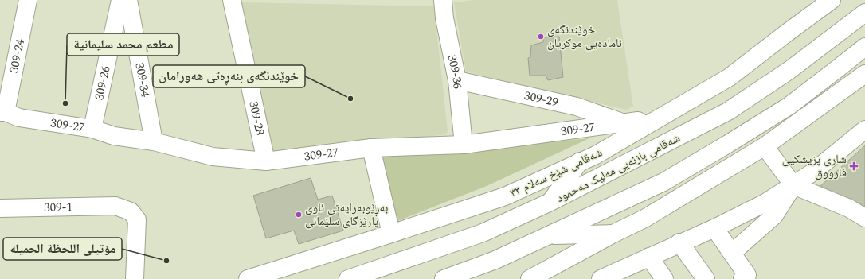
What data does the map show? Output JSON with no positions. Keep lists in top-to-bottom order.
{
  "streets": {
    "main road": [
      "309-24",
      "309-36",
      "309-34",
      "309-26",
      "309-29",
      "309-28",
      "309-27",
      "شەقامی بازنەیی مەلیک مەحمود",
      "شەقامی شێخ سەلام ٣٣",
      "309-1"
    ]
  },
  "crossings": [
    ["309-24", "309-27"],
    ["309-36", "309-29"],
    ["309-36", "309-27"],
    ["309-34", "309-27"],
    ["309-26", "309-27"],
    ["309-29", "309-27"],
    ["309-28", "309-27"],
    ["309-27", "شەقامی شێخ سەلام ٣٣"]
  ],
  "places": {
    "other": [
      "خوێندنگەی ئامادەیی موکریان",
      "خوێندنگەی بنەڕەتی هەورامان",
      "مطعم محمد سليمانية",
      "بەڕێوبەرایەتی ئاوی پارێزگای سلێمانی",
      "مۆتیلی اللحظة الجميله"
    ],
    "health": ["شاری پزیشکیی فارووق"]
  }
}
